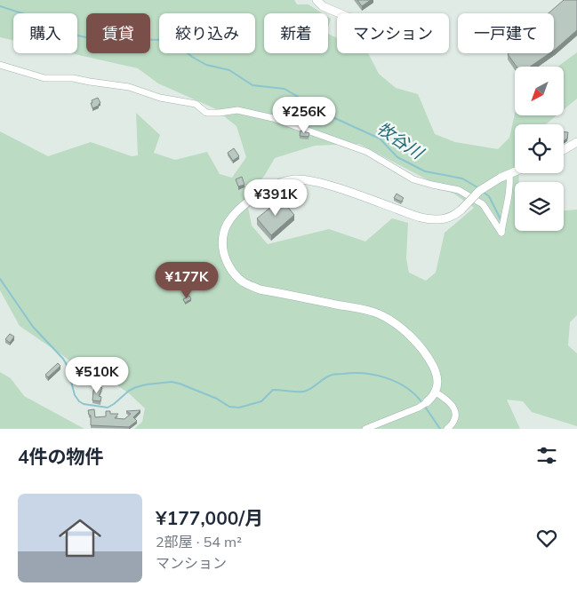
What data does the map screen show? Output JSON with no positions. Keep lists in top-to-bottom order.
{
  "water": ["牧谷川"],
  "north": "bottom left",
  "page": {
    "chip": [
      "購入",
      "賃貸",
      "絞り込み",
      "新着",
      "マンション",
      "一戸建て"
    ],
    "price": [
      "¥256K",
      "¥391K",
      "¥177K",
      "¥510K"
    ],
    "heading": "4件の物件",
    "list": [
      {
        "name": "¥177,000/月",
        "note": "2部屋 · 54 m² · マンション"
      }
    ]
  }
}
